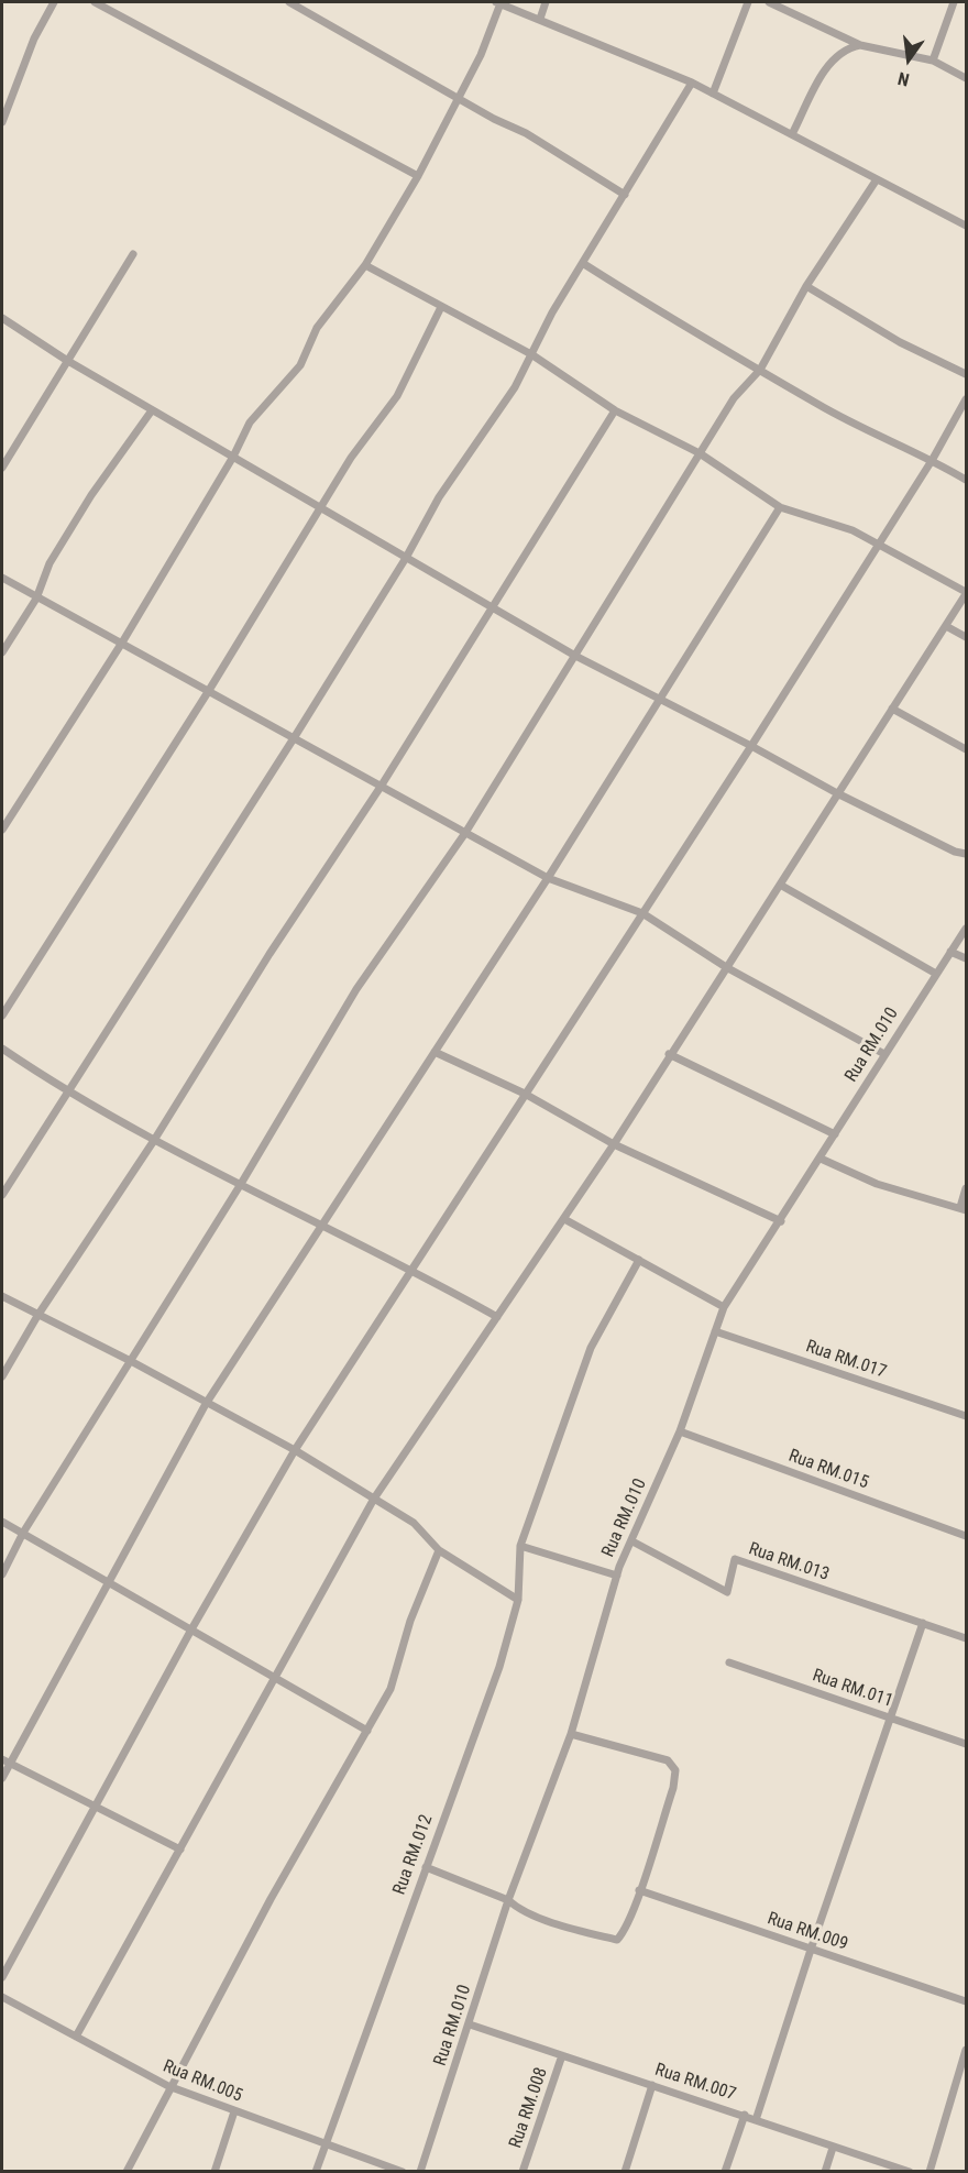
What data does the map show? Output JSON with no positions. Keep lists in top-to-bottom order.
{
  "streets": {
    "street": [
      "Rua RM.010",
      "Rua RM.017",
      "Rua RM.015",
      "Rua RM.013",
      "Rua RM.011",
      "Rua RM.012",
      "Rua RM.009",
      "Rua RM.005",
      "Rua RM.007",
      "Rua RM.008"
    ]
  },
  "crossings": [
    ["Rua RM.010", "Rua RM.017"],
    ["Rua RM.010", "Rua RM.015"],
    ["Rua RM.010", "Rua RM.013"],
    ["Rua RM.010", "Rua RM.007"],
    ["Rua RM.012", "Rua RM.005"],
    ["Rua RM.007", "Rua RM.008"]
  ],
  "north": "bottom"
}
